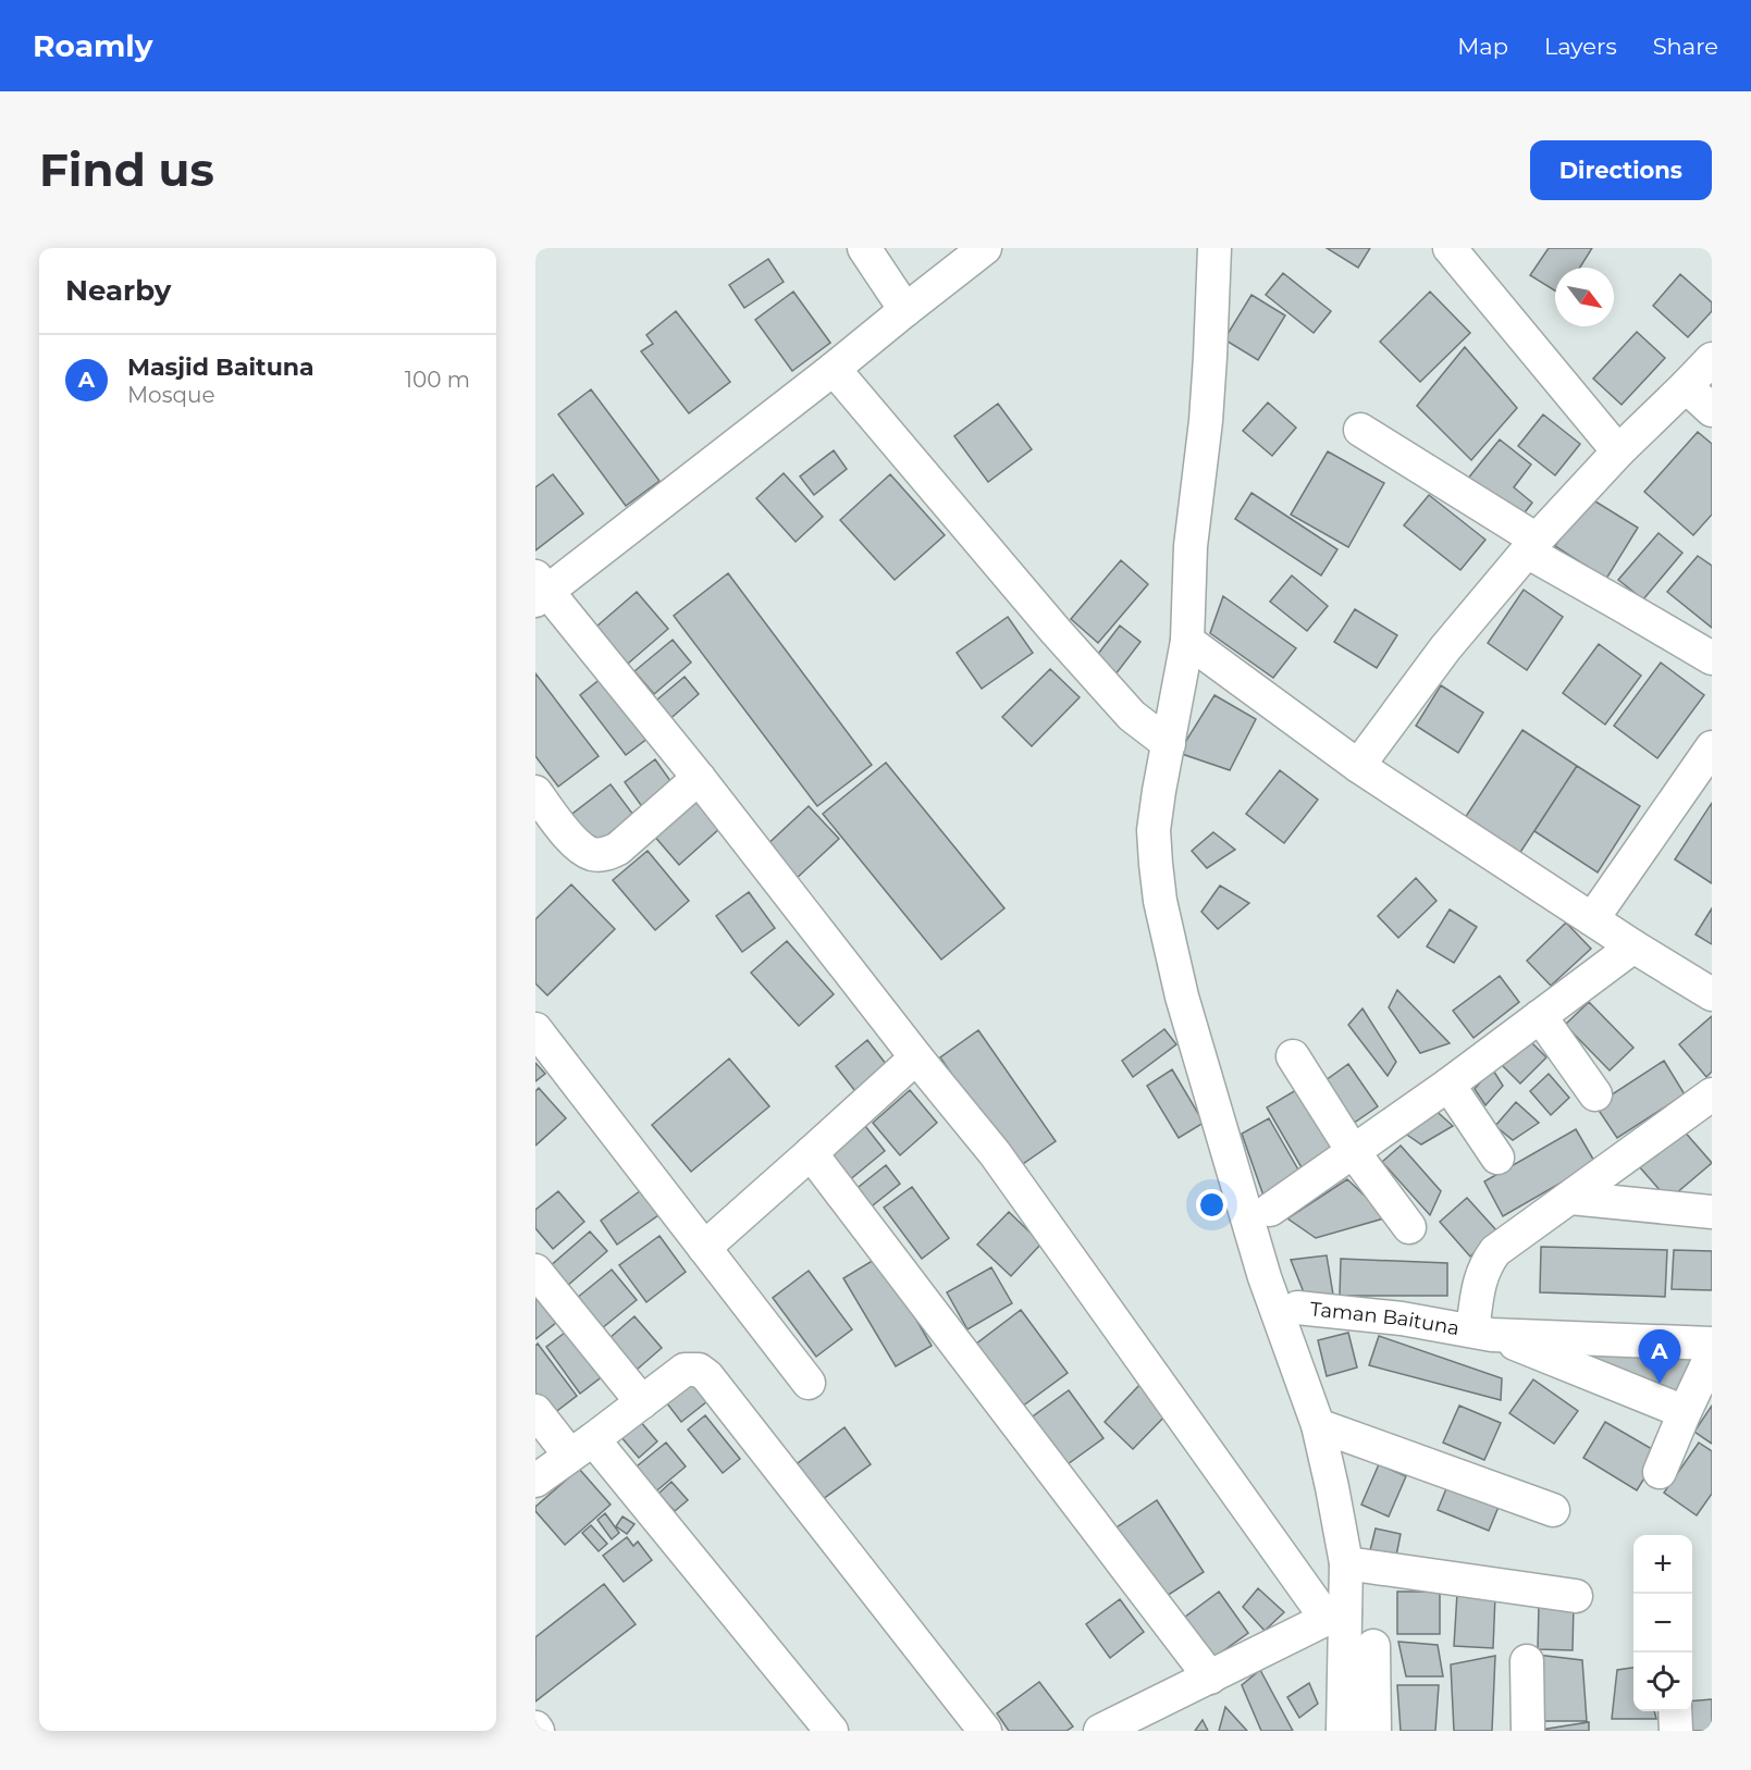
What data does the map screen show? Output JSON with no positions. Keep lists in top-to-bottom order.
{
  "streets": {
    "street": ["Taman Baituna"]
  },
  "north": "bottom right",
  "page": {
    "header": "Roamly",
    "nav": ["Map", "Layers", "Share"],
    "buttons": "Directions",
    "title": "Find us",
    "heading": "Nearby",
    "list": [
      {
        "mark": "A",
        "name": "Masjid Baituna",
        "note": "Mosque",
        "value": "100 m"
      }
    ],
    "pins": "A",
    "map_buttons": ["+", "−"]
  }
}
